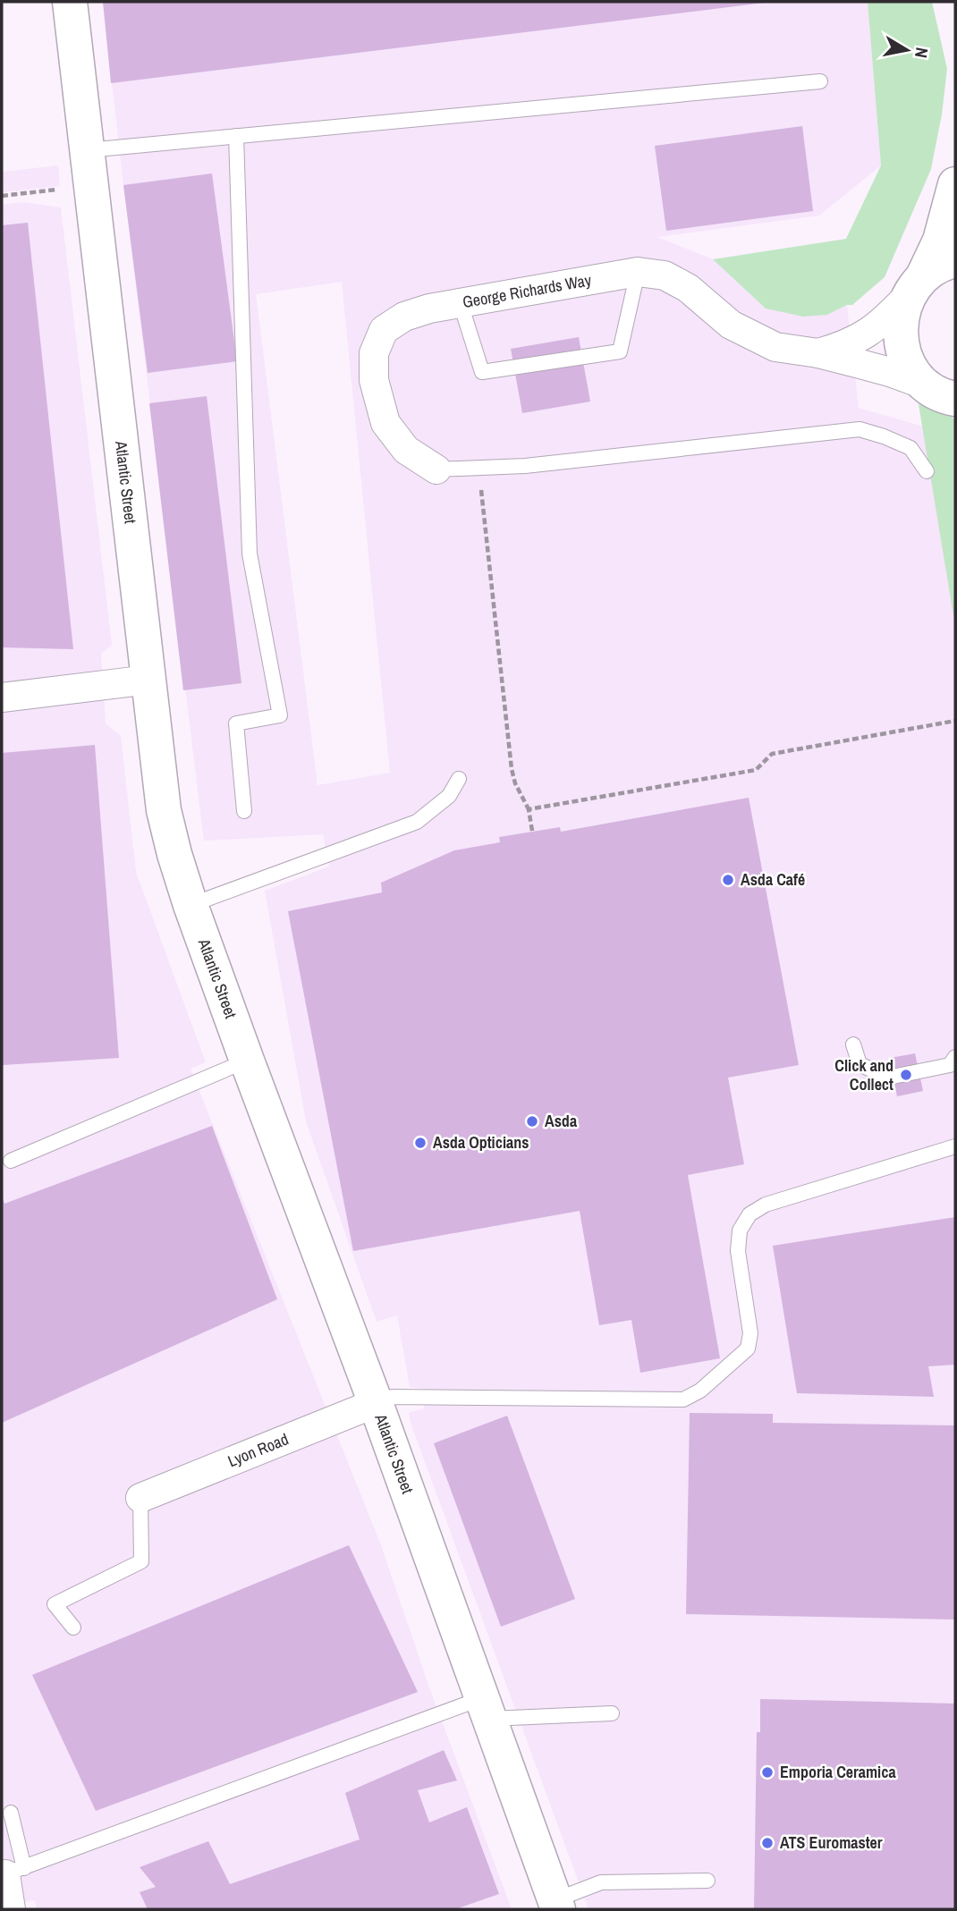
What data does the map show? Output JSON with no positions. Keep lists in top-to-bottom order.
{
  "streets": {
    "street": ["George Richards Way", "Atlantic Street", "Lyon Road"]
  },
  "crossings": [
    ["Atlantic Street", "Lyon Road"]
  ],
  "places": [
    "Asda Café",
    "Click and Collect",
    "Asda",
    "Asda Opticians",
    "Emporia Ceramica",
    "ATS Euromaster"
  ],
  "north": "right"
}
